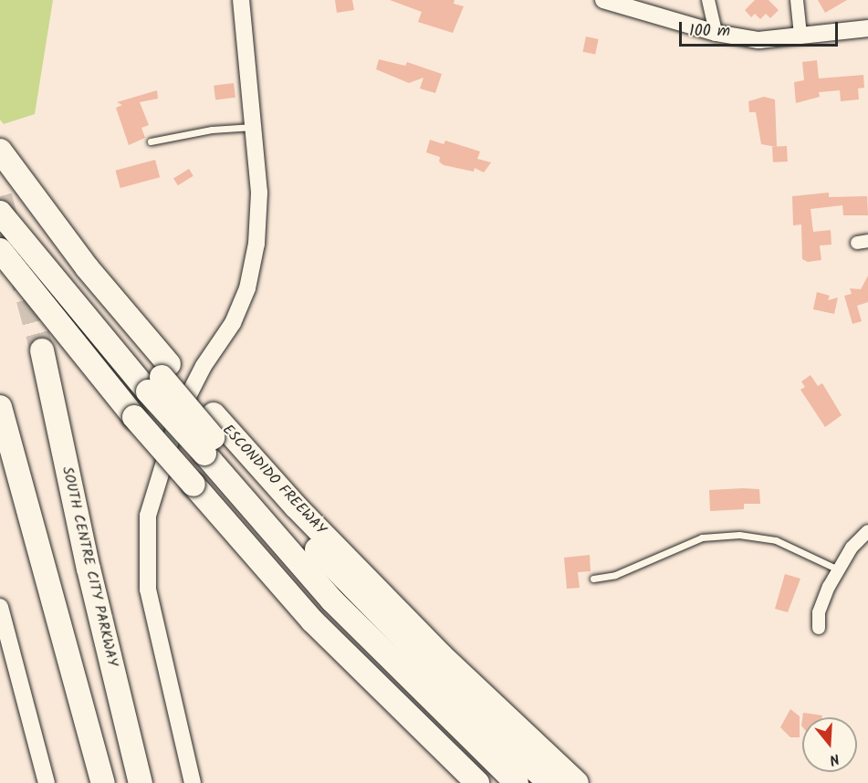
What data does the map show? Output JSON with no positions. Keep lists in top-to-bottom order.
{
  "streets": {
    "highway": ["ESCONDIDO FREEWAY", "SOUTH CENTRE CITY PARKWAY"]
  },
  "scale_bar": "100 m",
  "north": "bottom"
}
